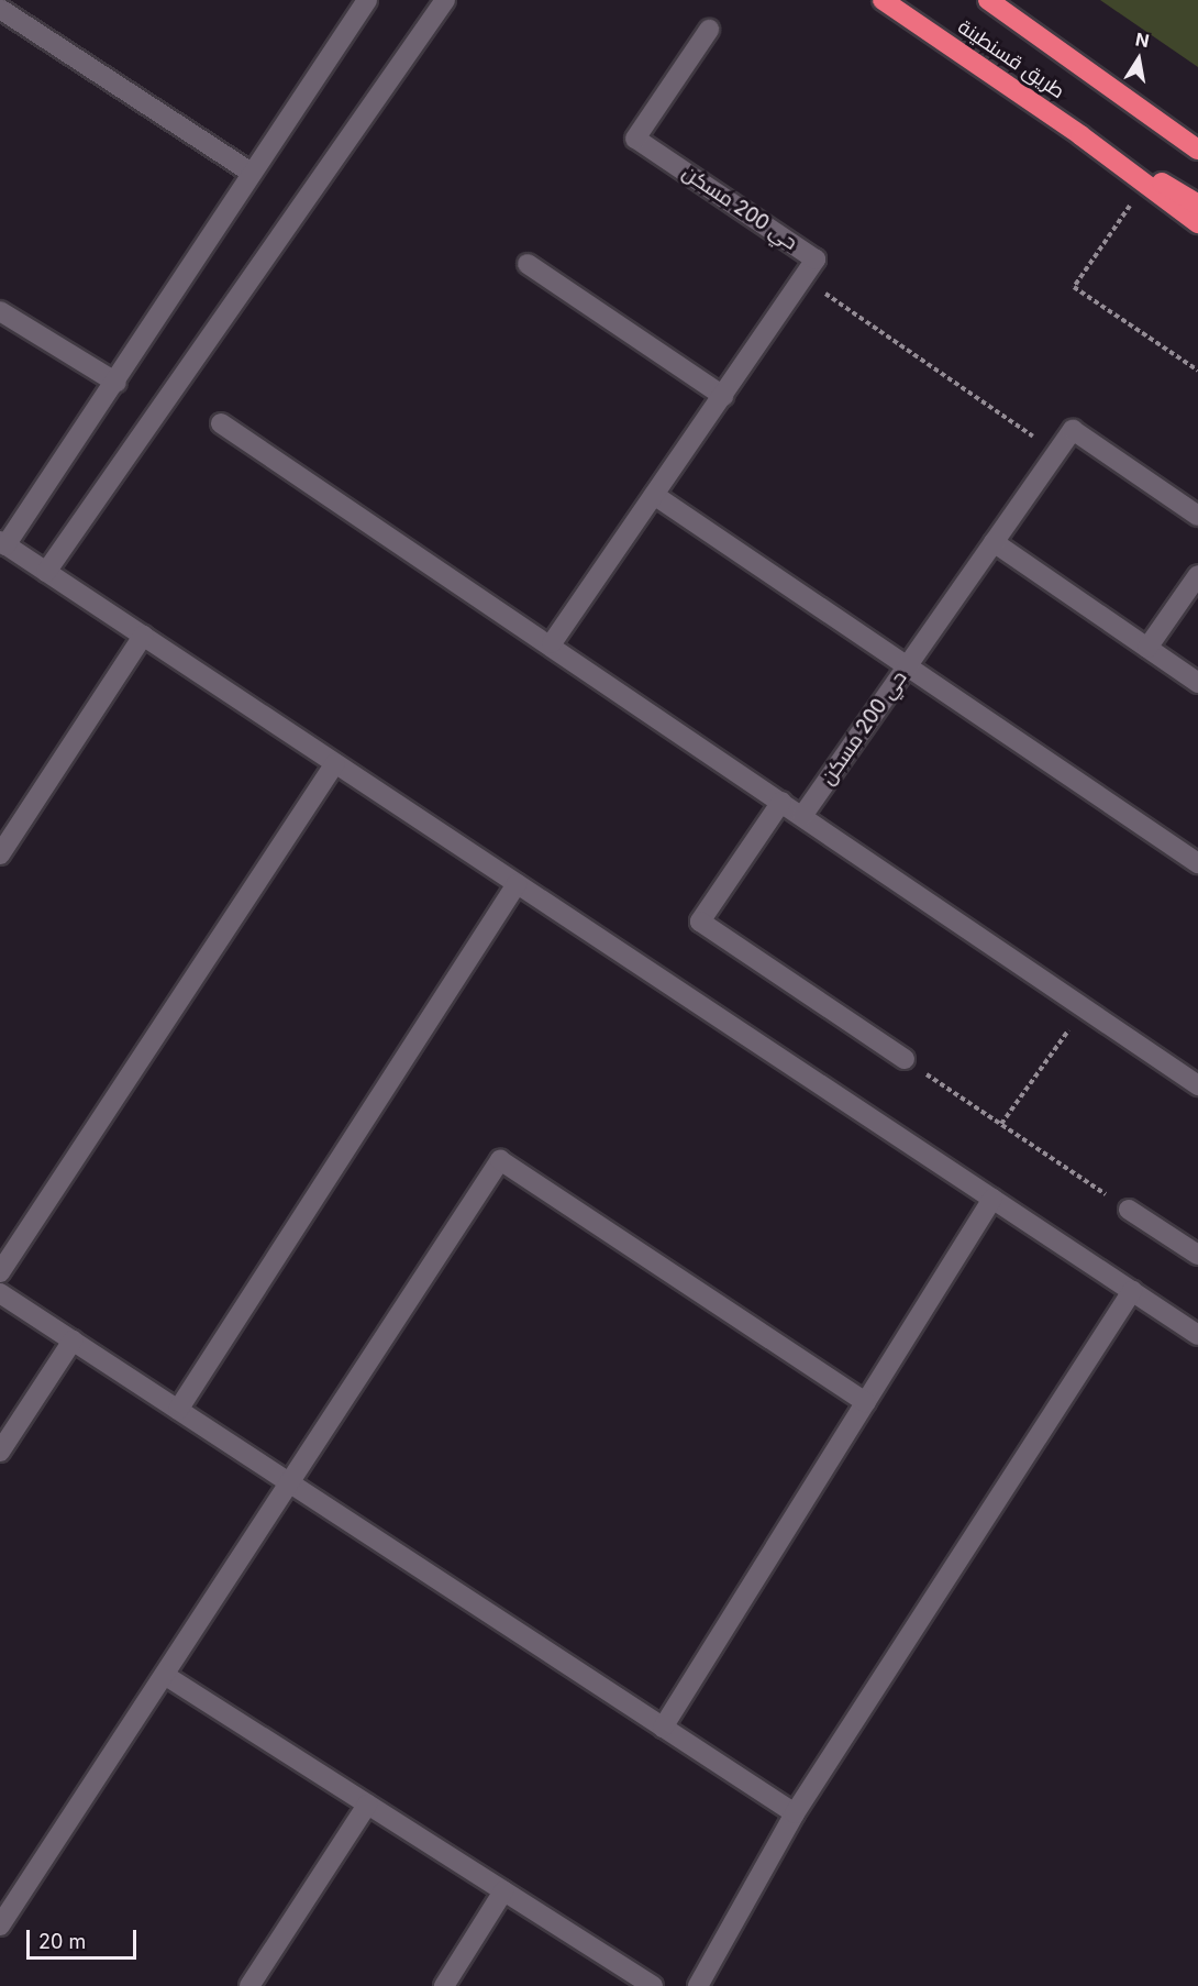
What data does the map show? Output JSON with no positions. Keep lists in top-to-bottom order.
{
  "streets": {
    "highway": ["طريق قسنطينة"],
    "street": ["حي 200 مسكن"]
  },
  "scale_bar": "20 m",
  "north": "top"
}
